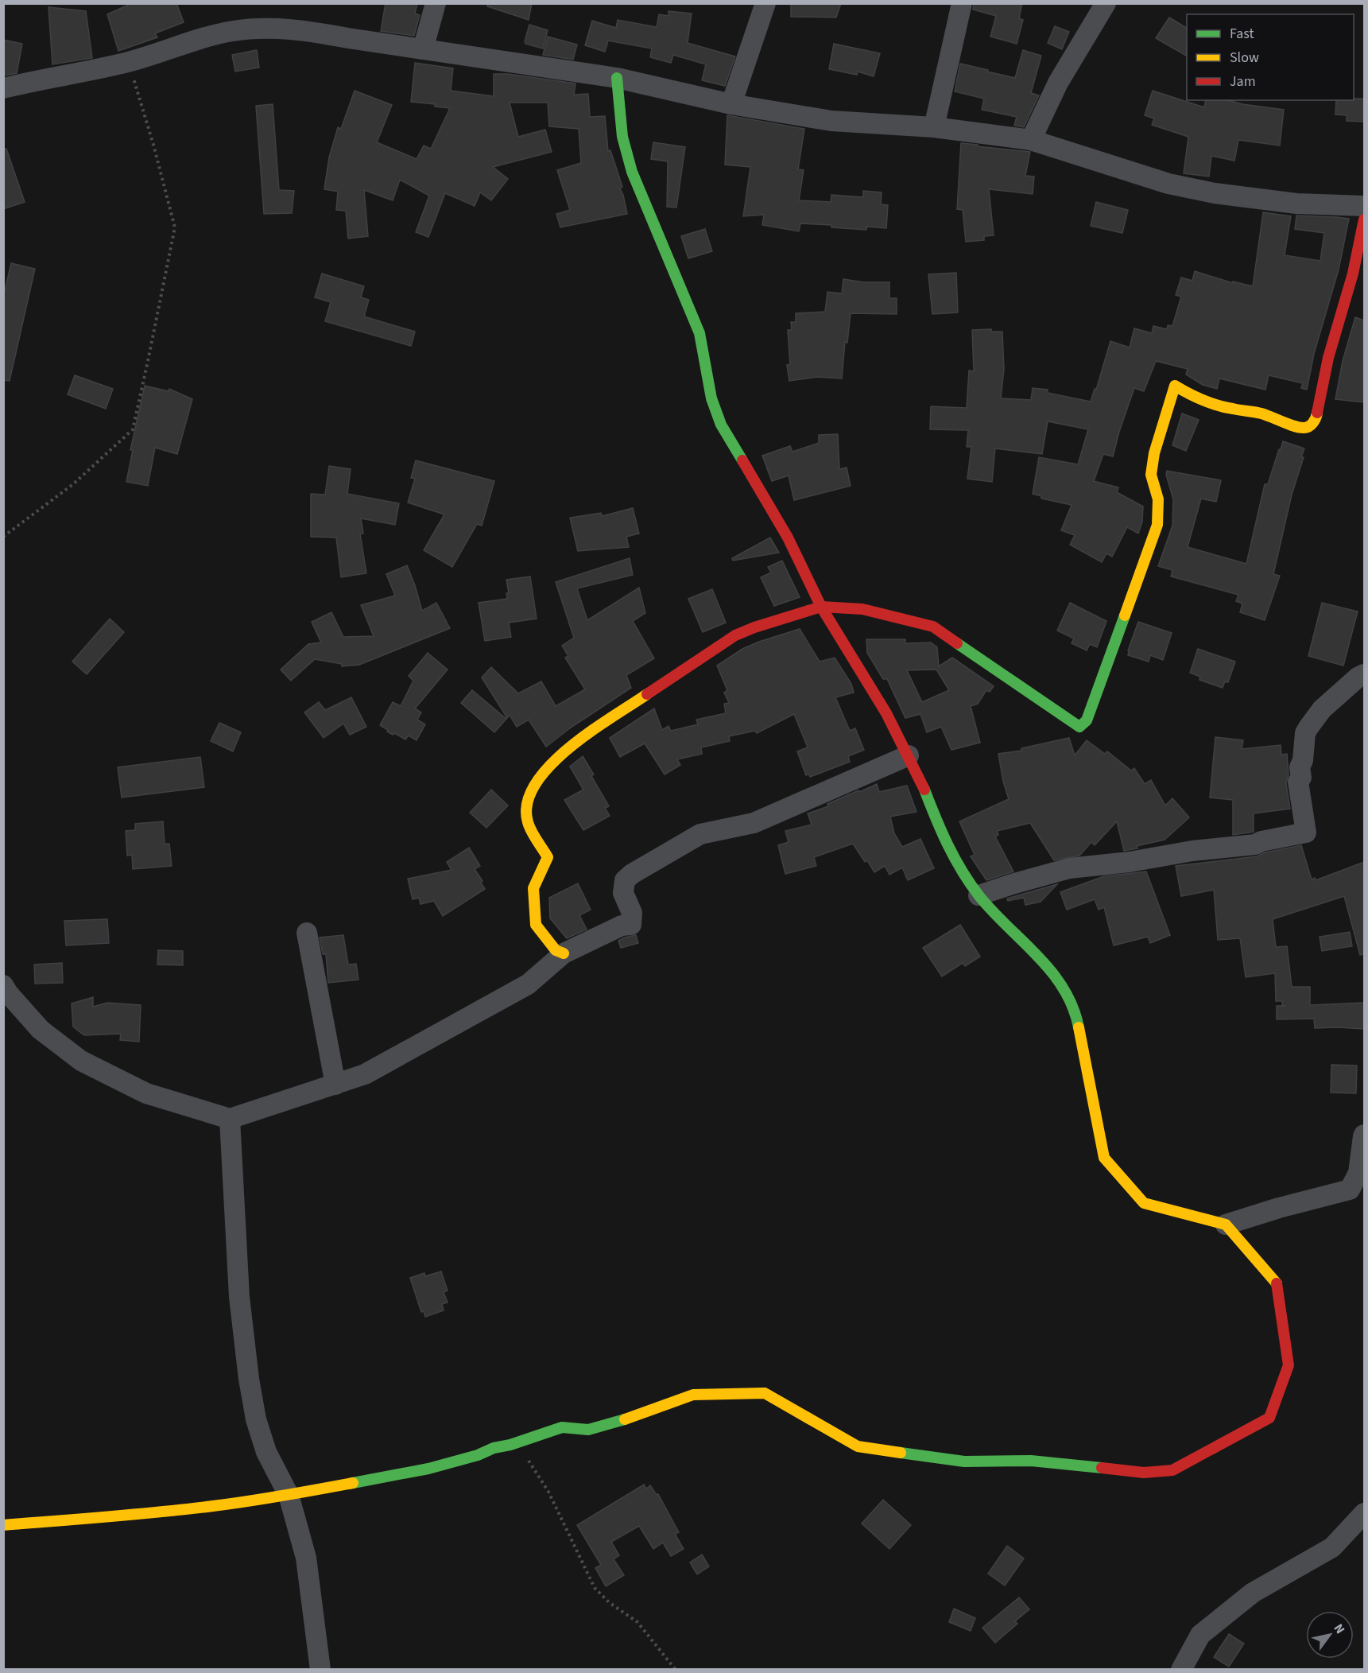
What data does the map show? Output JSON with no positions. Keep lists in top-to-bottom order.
{
  "legend": ["Fast", "Slow", "Jam"],
  "north": "top right"
}
